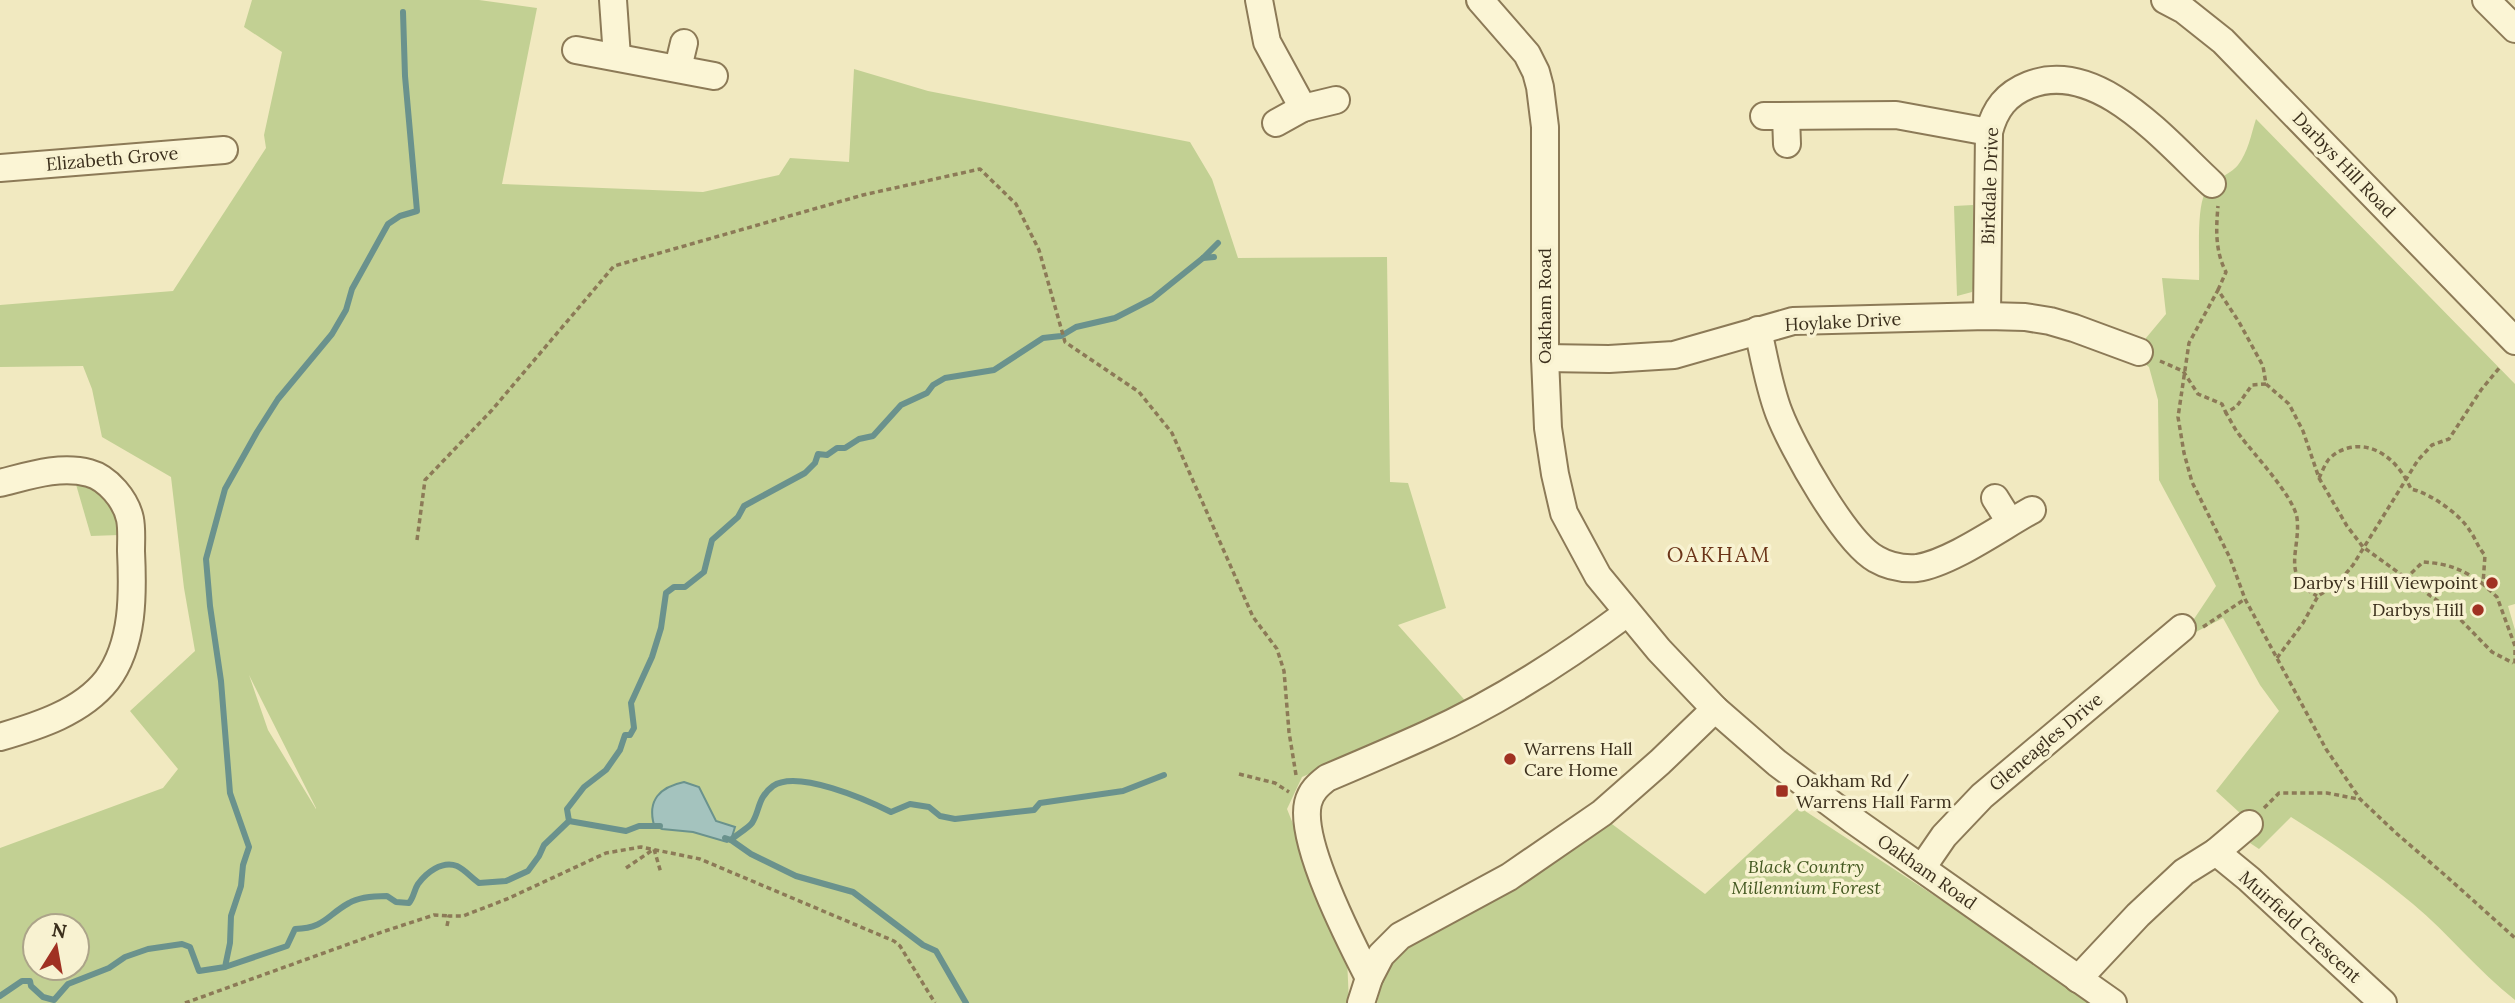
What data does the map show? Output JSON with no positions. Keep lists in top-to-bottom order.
{
  "streets": {
    "street": [
      "Elizabeth Grove",
      "Darbys Hill Road",
      "Birkdale Drive",
      "Oakham Road",
      "Hoylake Drive",
      "Gleneagles Drive",
      "Muirfield Crescent"
    ]
  },
  "crossings": [
    ["Birkdale Drive", "Hoylake Drive"],
    ["Oakham Road", "Hoylake Drive"],
    ["Oakham Road", "Gleneagles Drive"]
  ],
  "districts": ["OAKHAM"],
  "parks": ["Black Country Millennium Forest"],
  "places": {
    "other": ["Darby's Hill Viewpoint", "Darbys Hill", "Warrens Hall Care Home"],
    "transit": ["Oakham Rd / Warrens Hall Farm"]
  },
  "north": "top"
}
